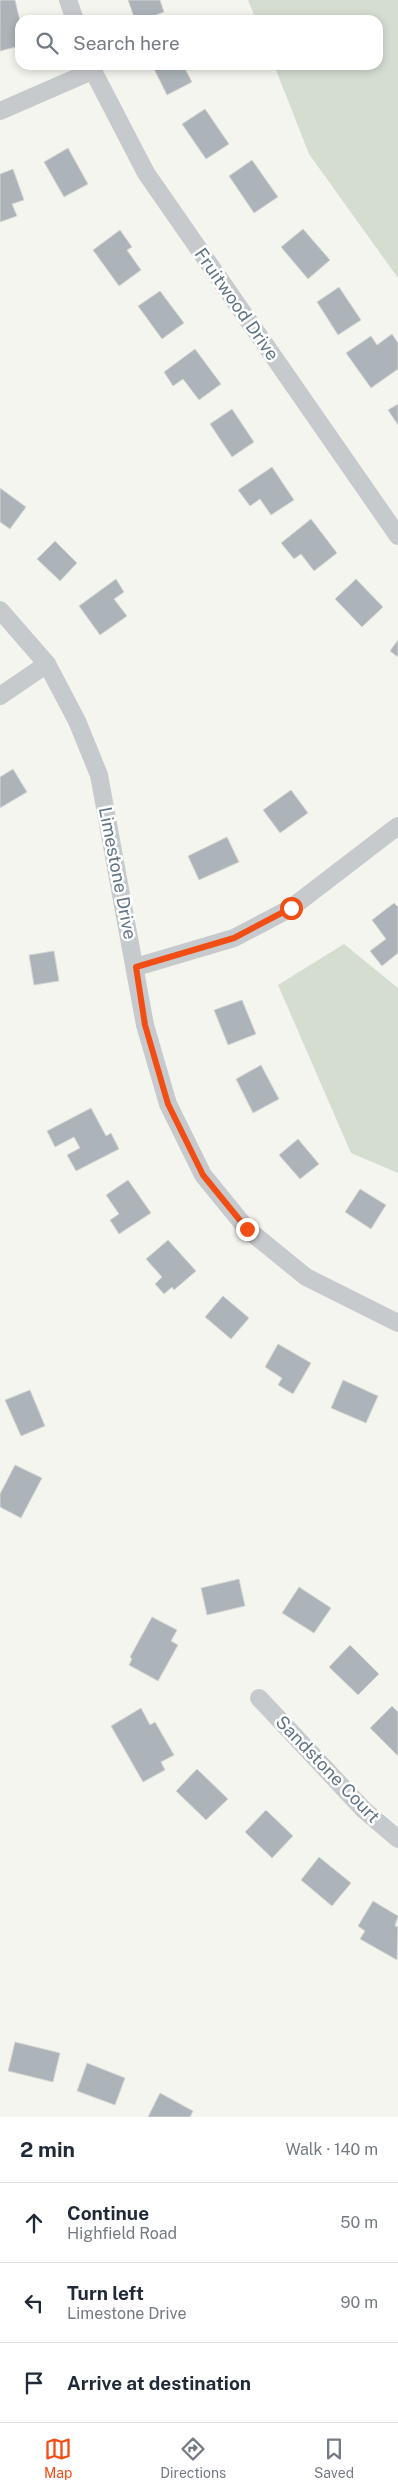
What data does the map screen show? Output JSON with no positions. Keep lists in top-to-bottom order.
{
  "streets": {
    "street": ["Fruitwood Drive", "Limestone Drive", "Sandstone Court"]
  },
  "page": {
    "search": "Search here",
    "heading": ["2 min", "Walk · 140 m"],
    "list": [
      ["Continue", "Highfield Road", "50 m"],
      ["Turn left", "Limestone Drive", "90 m"],
      "Arrive at destination"
    ],
    "nav": ["Map", "Directions", "Saved"]
  }
}
